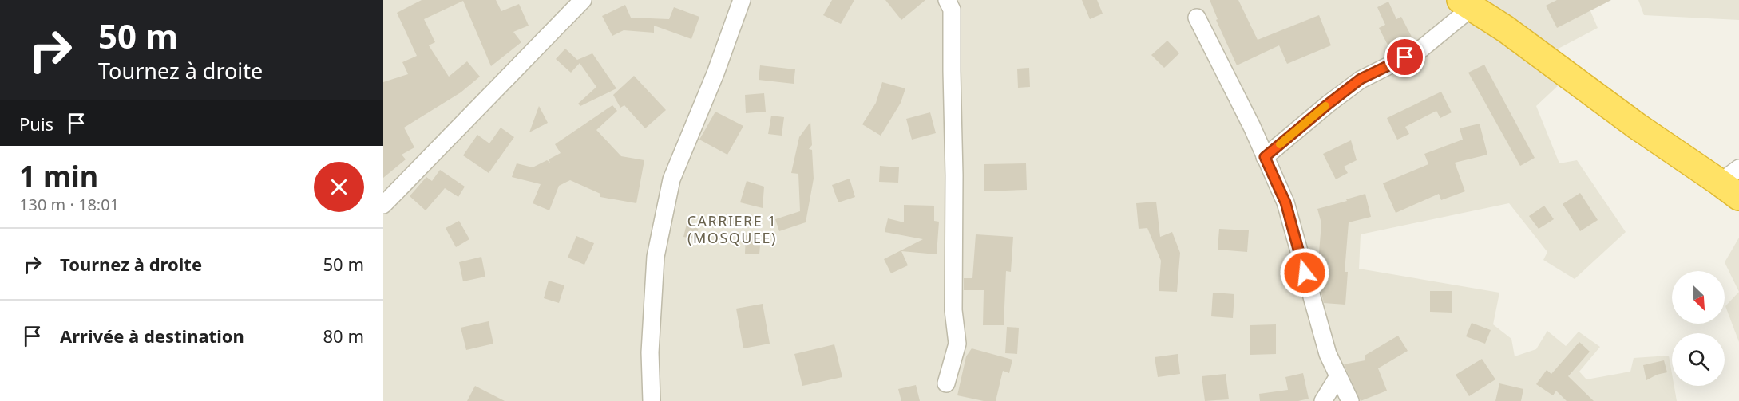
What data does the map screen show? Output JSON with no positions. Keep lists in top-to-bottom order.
{
  "districts": ["CARRIERE 1 (MOSQUEE)"],
  "north": "bottom right",
  "page": {
    "turn": ["50 m", "Tournez à droite"],
    "then": "Puis",
    "heading": ["1 min", "130 m · 18:01"],
    "list": [
      {
        "name": "Tournez à droite",
        "value": "50 m"
      },
      {
        "name": "Arrivée à destination",
        "value": "80 m"
      }
    ]
  }
}
